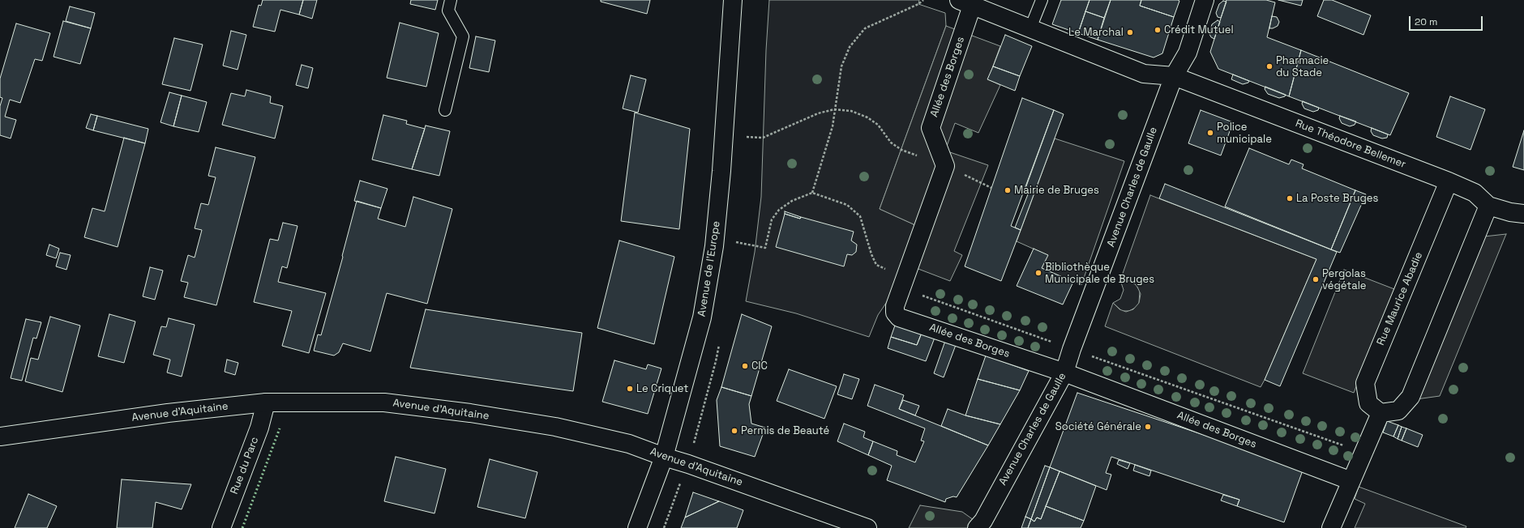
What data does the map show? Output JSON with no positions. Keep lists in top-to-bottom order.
{
  "streets": {
    "street": [
      "Allée des Borges",
      "Rue Théodore Bellemer",
      "Avenue Charles de Gaulle",
      "Avenue de l'Europe",
      "Rue Maurice Abadie",
      "Avenue d'Aquitaine",
      "Rue du Parc"
    ]
  },
  "crossings": [
    ["Allée des Borges", "Rue Théodore Bellemer"],
    ["Allée des Borges", "Avenue Charles de Gaulle"],
    ["Rue Théodore Bellemer", "Avenue Charles de Gaulle"],
    ["Rue Théodore Bellemer", "Rue Maurice Abadie"],
    ["Avenue de l'Europe", "Avenue d'Aquitaine"],
    ["Avenue d'Aquitaine", "Rue du Parc"]
  ],
  "places": [
    "Crédit Mutuel",
    "Le Marchal",
    "Pharmacie du Stade",
    "Police municipale",
    "Mairie de Bruges",
    "La Poste Bruges",
    "Bibliothèque Municipale de Bruges",
    "Pergolas végétale",
    "CIC",
    "Le Criquet",
    "Société Générale",
    "Permis de Beauté"
  ],
  "scale_bar": "20 m"
}
